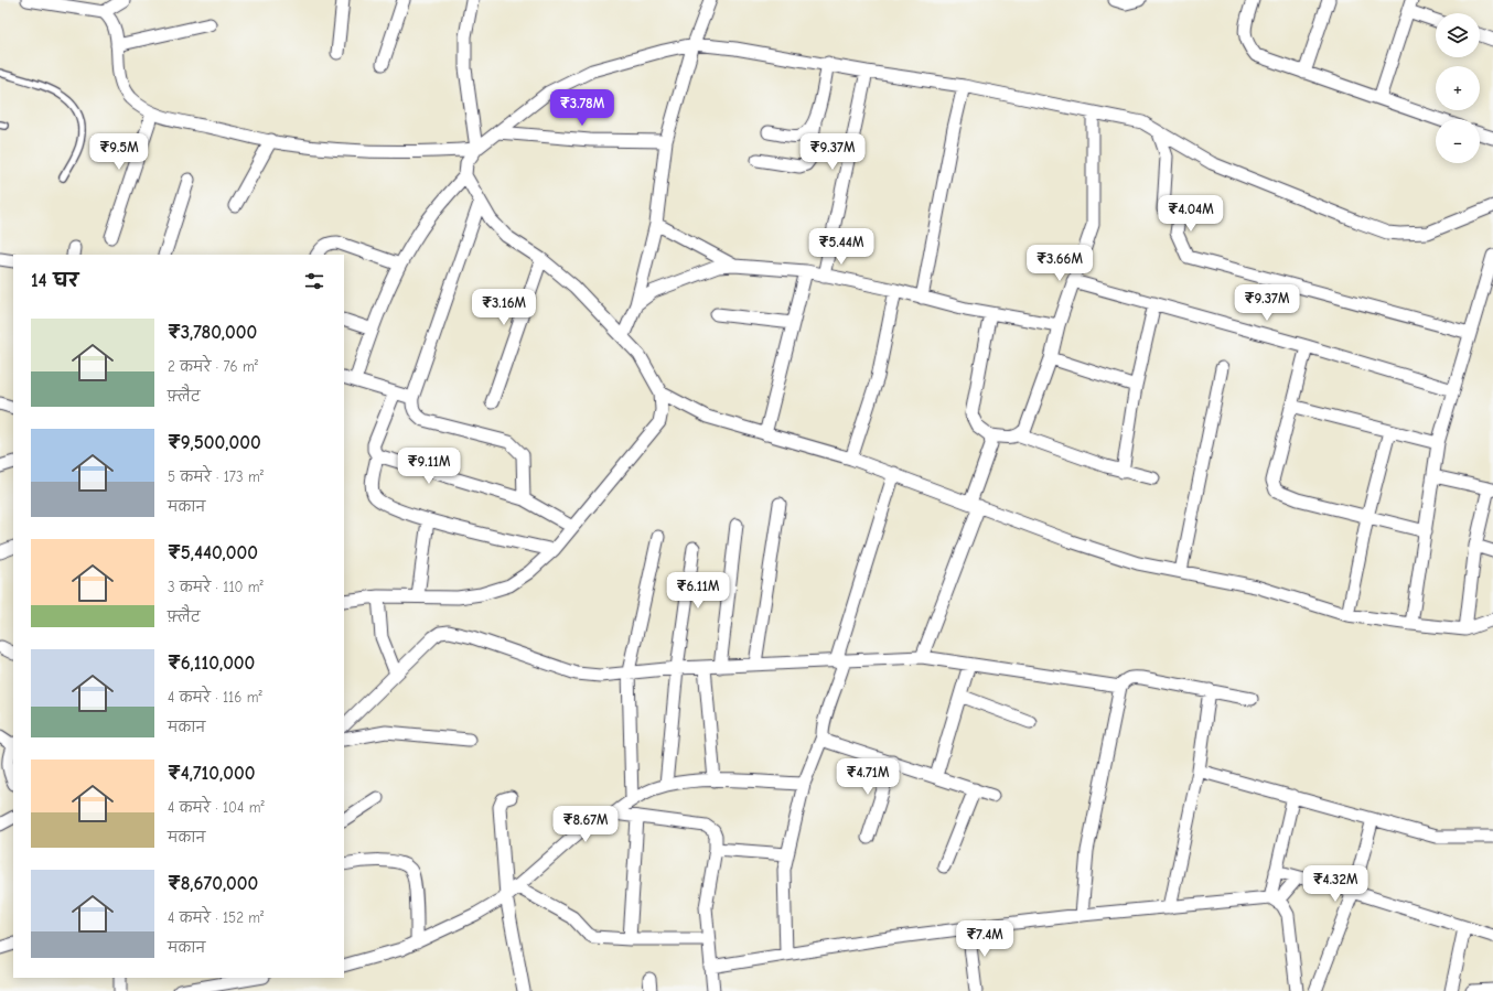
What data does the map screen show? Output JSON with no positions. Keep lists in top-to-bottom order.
{
  "page": {
    "map_buttons": ["+", "−"],
    "price": [
      "₹3.78M",
      "₹9.5M",
      "₹9.37M",
      "₹4.04M",
      "₹5.44M",
      "₹3.66M",
      "₹9.37M",
      "₹3.16M",
      "₹9.11M",
      "₹6.11M",
      "₹4.71M",
      "₹8.67M",
      "₹4.32M",
      "₹7.4M"
    ],
    "heading": "14 घर",
    "list": [
      {
        "name": "₹3,780,000",
        "note": "2 कमरे · 76 m² · फ़्लैट"
      },
      {
        "name": "₹9,500,000",
        "note": "5 कमरे · 173 m² · मकान"
      },
      {
        "name": "₹5,440,000",
        "note": "3 कमरे · 110 m² · फ़्लैट"
      },
      {
        "name": "₹6,110,000",
        "note": "4 कमरे · 116 m² · मकान"
      },
      {
        "name": "₹4,710,000",
        "note": "4 कमरे · 104 m² · मकान"
      },
      {
        "name": "₹8,670,000",
        "note": "4 कमरे · 152 m² · मकान"
      }
    ]
  }
}
